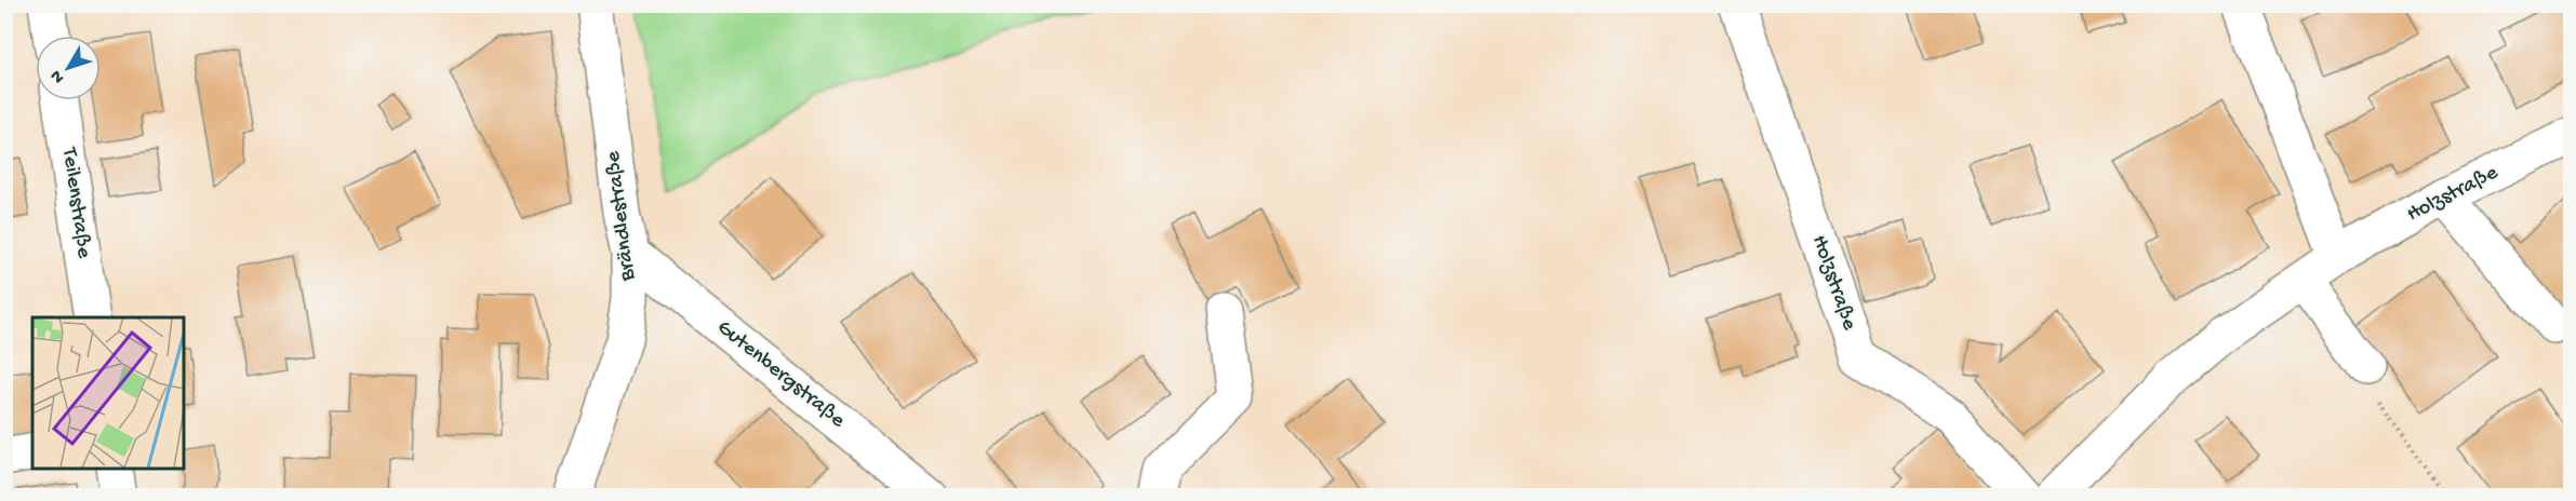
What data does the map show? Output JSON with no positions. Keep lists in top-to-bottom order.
{
  "streets": {
    "street": [
      "Holzstraße",
      "Teilenstraße",
      "Brändlestraße",
      "Gutenbergstraße"
    ]
  },
  "crossings": [
    ["Brändlestraße", "Gutenbergstraße"]
  ],
  "north": "bottom left"
}
